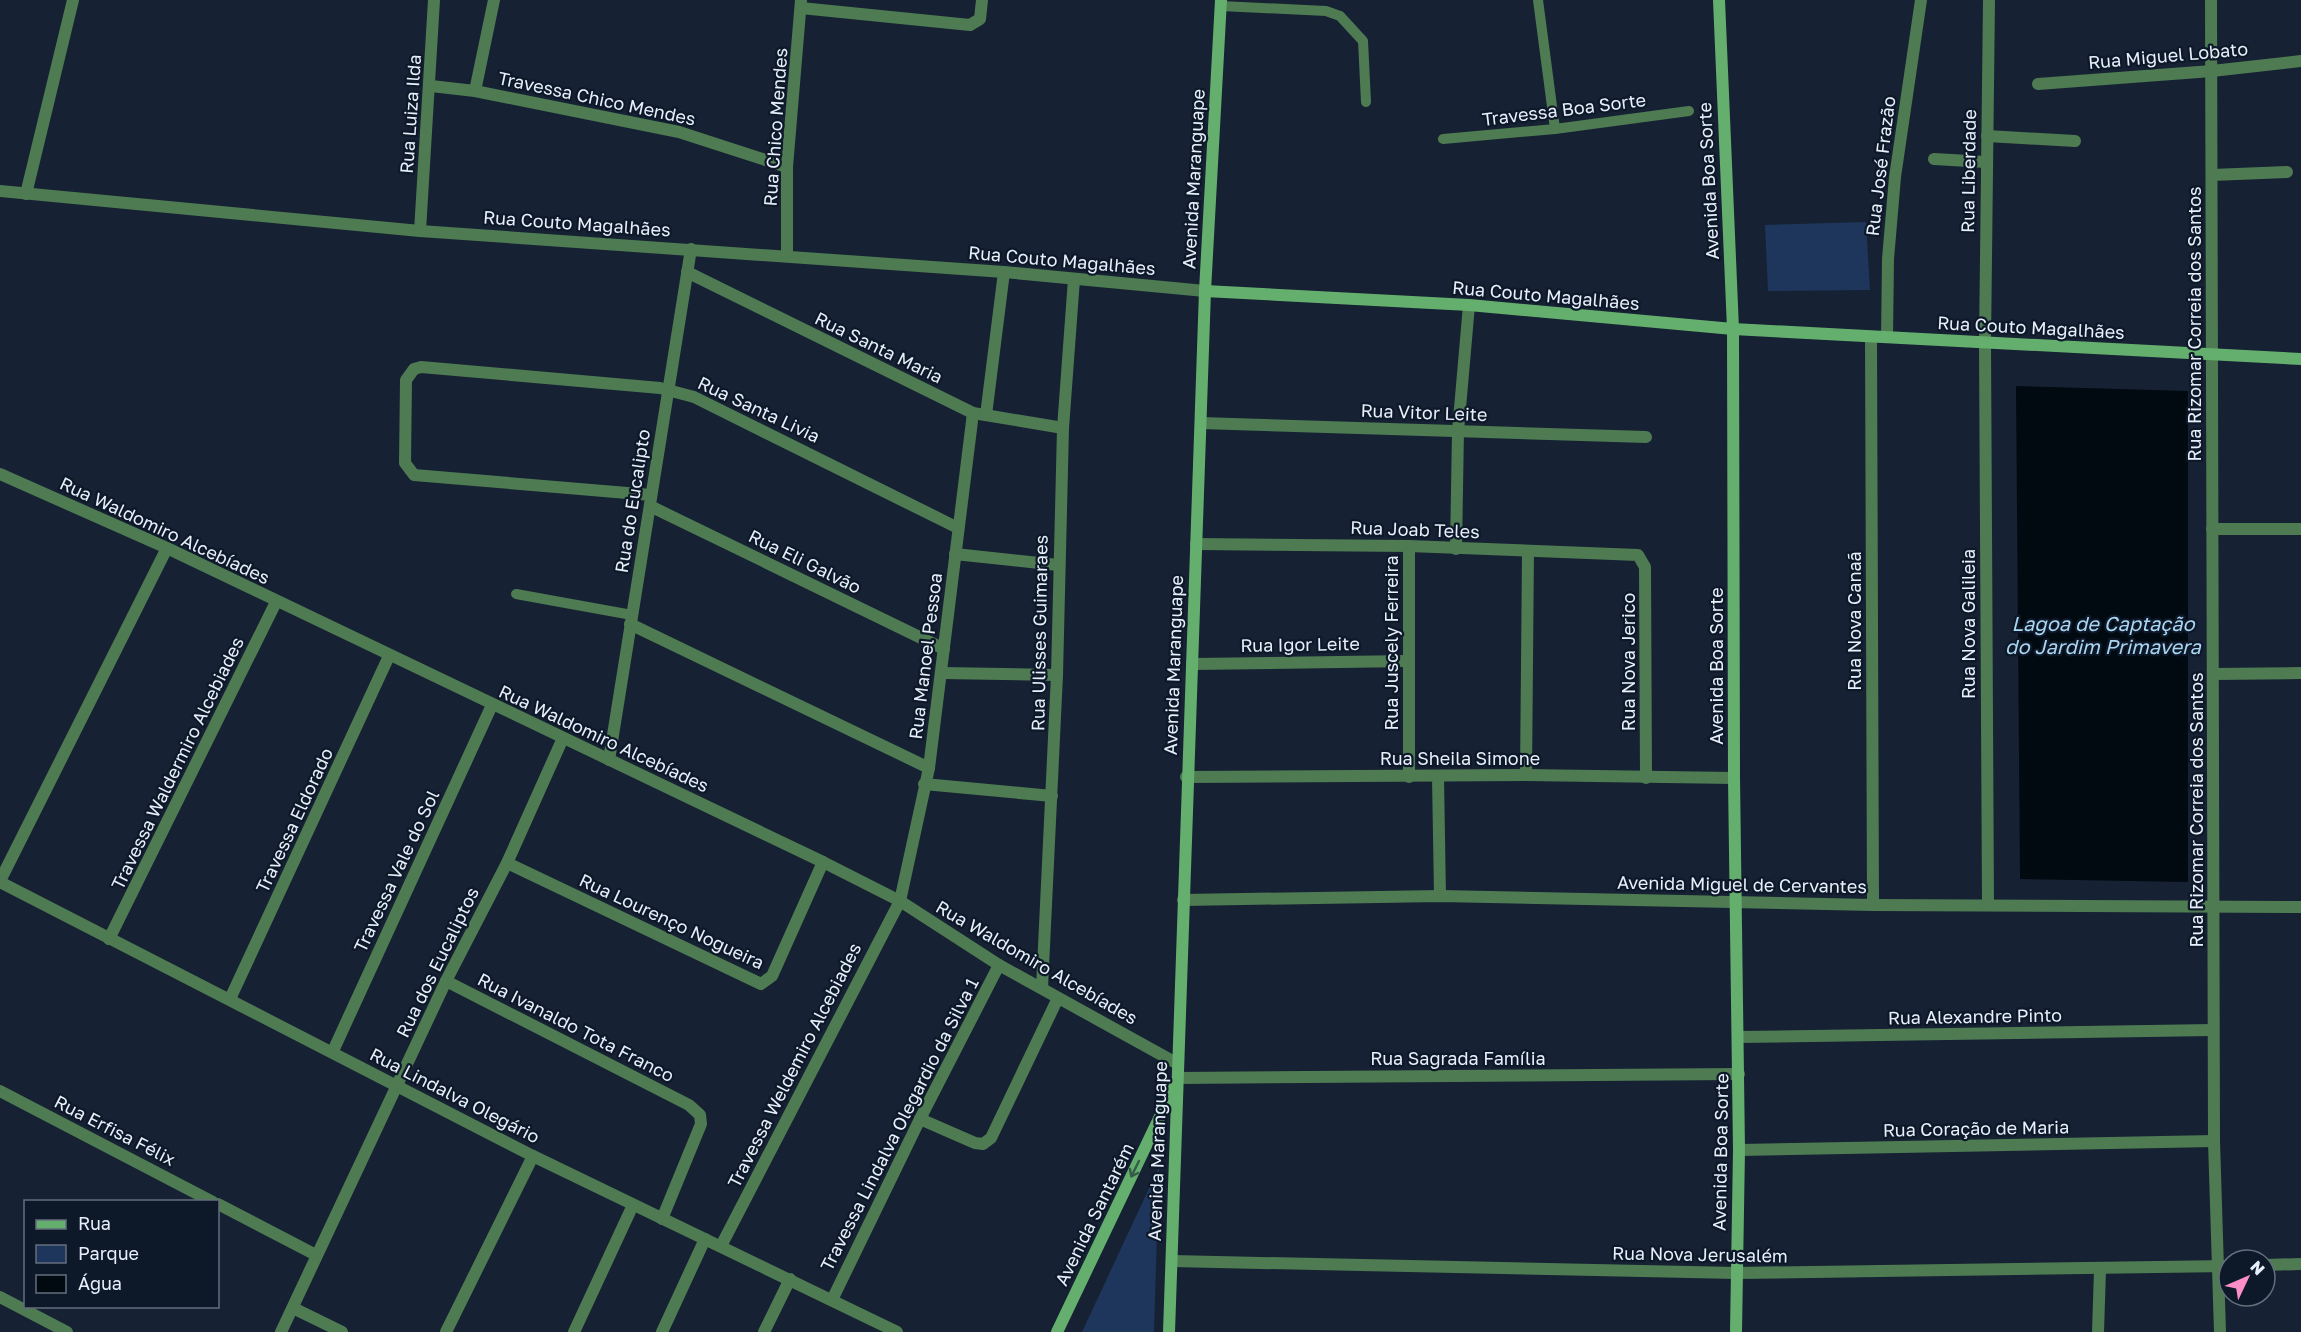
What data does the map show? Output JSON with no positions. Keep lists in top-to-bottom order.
{
  "streets": {
    "street": [
      "Rua Miguel Lobato",
      "Travessa Chico Mendes",
      "Rua Luiza Ilda",
      "Rua Chico Mendes",
      "Rua José Frazão",
      "Rua Liberdade",
      "Avenida Maranguape",
      "Avenida Boa Sorte",
      "Rua Couto Magalhães",
      "Rua Rizomar Correia dos Santos",
      "Rua Santa Maria",
      "Rua Santa Livia",
      "Rua Vitor Leite",
      "Rua do Eucalipto",
      "Rua Joab Teles",
      "Rua Waldomiro Alcebíades",
      "Rua Eli Galvão",
      "Rua Nova Canaã",
      "Rua Nova Galileia",
      "Rua Ulisses Guimaraes",
      "Rua Juscely Ferreira",
      "Rua Igor Leite",
      "Rua Manoel Pessoa",
      "Rua Nova Jerico",
      "Rua Sheila Simone",
      "Travessa Waldermiro Alcebiades",
      "Travessa Eldorado",
      "Travessa Vale do Sol",
      "Avenida Miguel de Cervantes",
      "Rua Lourenço Nogueira",
      "Rua dos Eucaliptos",
      "Rua Alexandre Pinto",
      "Rua Ivanaldo Tota Franco",
      "Rua Sagrada Família",
      "Travessa Weldemiro Alcebiades",
      "Rua Lindalva Olegário",
      "Travessa Lindalva Olegardio da Silva 1",
      "Rua Coração de Maria",
      "Rua Erfisa Félix",
      "Avenida Santarém",
      "Rua Nova Jerusalém"
    ],
    "lane": ["Travessa Boa Sorte"]
  },
  "crossings": [
    ["Rua Miguel Lobato", "Rua Rizomar Correia dos Santos"],
    ["Travessa Chico Mendes", "Rua Luiza Ilda"],
    ["Travessa Chico Mendes", "Rua Chico Mendes"],
    ["Rua Luiza Ilda", "Rua Couto Magalhães"],
    ["Rua Chico Mendes", "Rua Couto Magalhães"],
    ["Rua José Frazão", "Rua Couto Magalhães"],
    ["Rua Liberdade", "Rua Couto Magalhães"],
    ["Rua Liberdade", "Rua Nova Galileia"],
    ["Avenida Maranguape", "Rua Couto Magalhães"],
    ["Avenida Maranguape", "Rua Vitor Leite"],
    ["Avenida Maranguape", "Rua Joab Teles"],
    ["Avenida Maranguape", "Rua Waldomiro Alcebíades"],
    ["Avenida Maranguape", "Rua Igor Leite"],
    ["Avenida Maranguape", "Rua Sheila Simone"],
    ["Avenida Maranguape", "Avenida Miguel de Cervantes"],
    ["Avenida Maranguape", "Rua Sagrada Família"],
    ["Avenida Maranguape", "Avenida Santarém"],
    ["Avenida Maranguape", "Rua Nova Jerusalém"],
    ["Avenida Boa Sorte", "Rua Couto Magalhães"],
    ["Avenida Boa Sorte", "Rua Sheila Simone"],
    ["Avenida Boa Sorte", "Avenida Miguel de Cervantes"],
    ["Avenida Boa Sorte", "Rua Alexandre Pinto"],
    ["Avenida Boa Sorte", "Rua Sagrada Família"],
    ["Avenida Boa Sorte", "Rua Coração de Maria"],
    ["Avenida Boa Sorte", "Rua Nova Jerusalém"],
    ["Rua Couto Magalhães", "Rua Rizomar Correia dos Santos"],
    ["Rua Couto Magalhães", "Rua do Eucalipto"],
    ["Rua Couto Magalhães", "Rua Nova Canaã"],
    ["Rua Couto Magalhães", "Rua Nova Galileia"],
    ["Rua Couto Magalhães", "Rua Ulisses Guimaraes"],
    ["Rua Couto Magalhães", "Rua Manoel Pessoa"],
    ["Rua Rizomar Correia dos Santos", "Avenida Miguel de Cervantes"],
    ["Rua Rizomar Correia dos Santos", "Rua Alexandre Pinto"],
    ["Rua Rizomar Correia dos Santos", "Rua Coração de Maria"],
    ["Rua Santa Maria", "Rua do Eucalipto"],
    ["Rua Santa Maria", "Rua Ulisses Guimaraes"],
    ["Rua Santa Maria", "Rua Manoel Pessoa"],
    ["Rua Santa Livia", "Rua do Eucalipto"],
    ["Rua Santa Livia", "Rua Eli Galvão"],
    ["Rua Santa Livia", "Rua Manoel Pessoa"],
    ["Rua do Eucalipto", "Rua Waldomiro Alcebíades"],
    ["Rua do Eucalipto", "Rua Eli Galvão"],
    ["Rua Joab Teles", "Rua Juscely Ferreira"],
    ["Rua Joab Teles", "Rua Nova Jerico"],
    ["Rua Waldomiro Alcebíades", "Rua Ulisses Guimaraes"],
    ["Rua Waldomiro Alcebíades", "Rua Manoel Pessoa"],
    ["Rua Waldomiro Alcebíades", "Travessa Waldermiro Alcebiades"],
    ["Rua Waldomiro Alcebíades", "Travessa Eldorado"],
    ["Rua Waldomiro Alcebíades", "Travessa Vale do Sol"],
    ["Rua Waldomiro Alcebíades", "Rua Lourenço Nogueira"],
    ["Rua Waldomiro Alcebíades", "Rua dos Eucaliptos"],
    ["Rua Waldomiro Alcebíades", "Travessa Weldemiro Alcebiades"],
    ["Rua Waldomiro Alcebíades", "Travessa Lindalva Olegardio da Silva 1"],
    ["Rua Eli Galvão", "Rua Manoel Pessoa"],
    ["Rua Nova Canaã", "Avenida Miguel de Cervantes"],
    ["Rua Nova Galileia", "Avenida Miguel de Cervantes"],
    ["Rua Juscely Ferreira", "Rua Igor Leite"],
    ["Rua Juscely Ferreira", "Rua Sheila Simone"],
    ["Rua Manoel Pessoa", "Travessa Weldemiro Alcebiades"],
    ["Rua Nova Jerico", "Rua Sheila Simone"],
    ["Travessa Waldermiro Alcebiades", "Rua Lindalva Olegário"],
    ["Travessa Eldorado", "Rua Lindalva Olegário"],
    ["Travessa Vale do Sol", "Rua Lindalva Olegário"],
    ["Rua Lourenço Nogueira", "Rua dos Eucaliptos"],
    ["Rua dos Eucaliptos", "Rua Ivanaldo Tota Franco"],
    ["Rua dos Eucaliptos", "Rua Lindalva Olegário"],
    ["Rua Ivanaldo Tota Franco", "Rua Lindalva Olegário"],
    ["Rua Sagrada Família", "Avenida Santarém"],
    ["Travessa Weldemiro Alcebiades", "Rua Lindalva Olegário"],
    ["Rua Lindalva Olegário", "Travessa Lindalva Olegardio da Silva 1"]
  ],
  "one_way": ["Avenida Santarém"],
  "water": ["Lagoa de Captação do Jardim Primavera"],
  "legend": ["Rua", "Parque", "Água"],
  "north": "top right"
}
